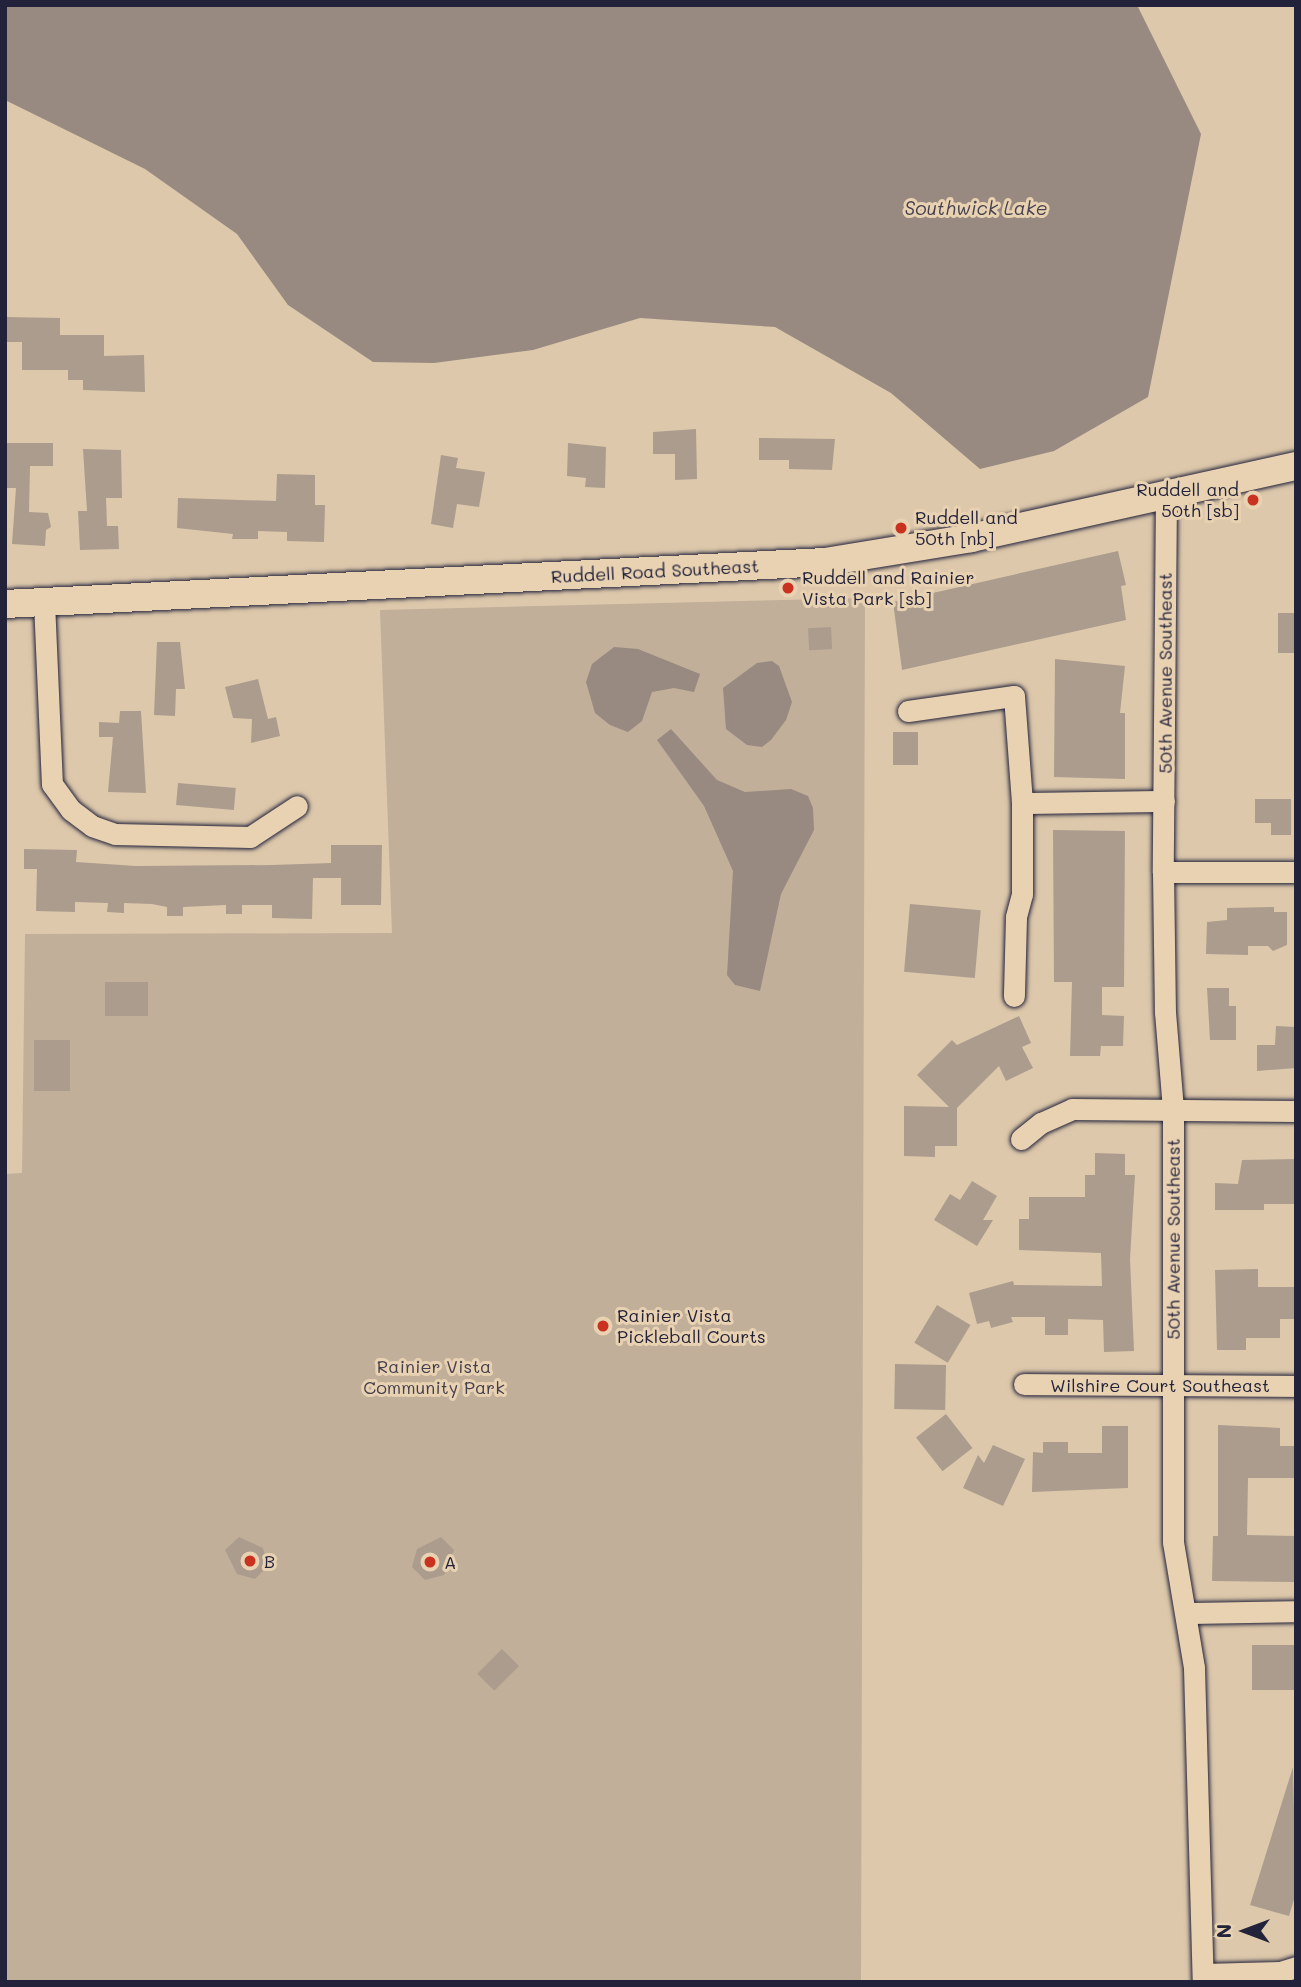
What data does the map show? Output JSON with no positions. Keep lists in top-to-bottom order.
{
  "streets": {
    "main road": ["Ruddell Road Southeast"],
    "street": ["50th Avenue Southeast", "Wilshire Court Southeast"]
  },
  "crossings": [
    ["Ruddell Road Southeast", "50th Avenue Southeast"],
    ["50th Avenue Southeast", "Wilshire Court Southeast"]
  ],
  "water": ["Southwick Lake"],
  "parks": ["Rainier Vista Community Park"],
  "places": [
    "Ruddell and 50th [sb]",
    "Ruddell and 50th [nb]",
    "Ruddell and Rainier Vista Park [sb]",
    "Rainier Vista Pickleball Courts",
    "B",
    "A"
  ],
  "north": "left"
}
